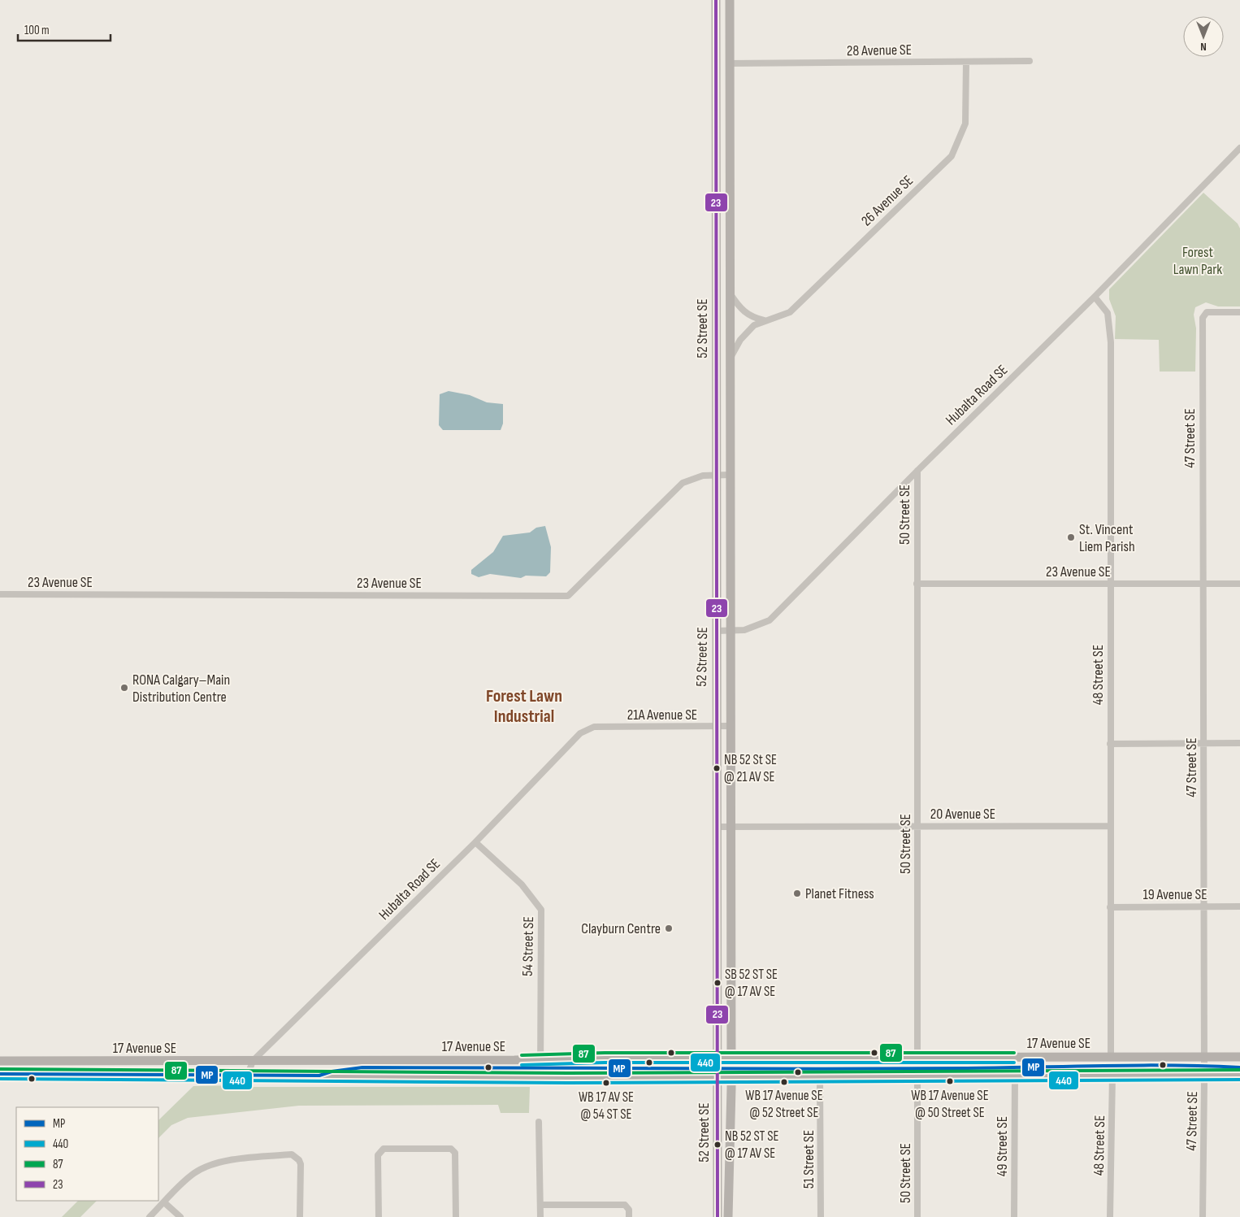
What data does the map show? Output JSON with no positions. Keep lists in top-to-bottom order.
{
  "streets": {
    "main road": ["52 Street SE", "17 Avenue SE"],
    "street": [
      "28 Avenue SE",
      "26 Avenue SE",
      "Hubalta Road SE",
      "47 Street SE",
      "50 Street SE",
      "23 Avenue SE",
      "48 Street SE",
      "21A Avenue SE",
      "20 Avenue SE",
      "19 Avenue SE",
      "54 Street SE",
      "49 Street SE",
      "51 Street SE"
    ]
  },
  "crossings": [
    ["28 Avenue SE", "26 Avenue SE"],
    ["28 Avenue SE", "52 Street SE"],
    ["26 Avenue SE", "52 Street SE"],
    ["52 Street SE", "Hubalta Road SE"],
    ["52 Street SE", "23 Avenue SE"],
    ["52 Street SE", "21A Avenue SE"],
    ["52 Street SE", "20 Avenue SE"],
    ["52 Street SE", "17 Avenue SE"],
    ["Hubalta Road SE", "50 Street SE"],
    ["Hubalta Road SE", "48 Street SE"],
    ["Hubalta Road SE", "21A Avenue SE"],
    ["Hubalta Road SE", "54 Street SE"],
    ["Hubalta Road SE", "17 Avenue SE"],
    ["47 Street SE", "23 Avenue SE"],
    ["47 Street SE", "19 Avenue SE"],
    ["47 Street SE", "17 Avenue SE"],
    ["50 Street SE", "23 Avenue SE"],
    ["50 Street SE", "20 Avenue SE"],
    ["50 Street SE", "17 Avenue SE"],
    ["23 Avenue SE", "48 Street SE"],
    ["48 Street SE", "20 Avenue SE"],
    ["48 Street SE", "19 Avenue SE"],
    ["48 Street SE", "17 Avenue SE"],
    ["54 Street SE", "17 Avenue SE"],
    ["17 Avenue SE", "49 Street SE"],
    ["17 Avenue SE", "51 Street SE"]
  ],
  "districts": ["Forest Lawn Industrial"],
  "parks": ["Forest Lawn Park"],
  "places": [
    "St. Vincent Liem Parish",
    "RONA Calgary–Main Distribution Centre",
    "NB 52 St SE @ 21 AV SE",
    "Planet Fitness",
    "Clayburn Centre",
    "SB 52 ST SE @ 17 AV SE",
    "WB 17 Avenue SE @ 50 Street SE",
    "WB 17 Avenue SE @ 52 Street SE",
    "WB 17 AV SE @ 54 ST SE",
    "NB 52 ST SE @ 17 AV SE"
  ],
  "lines": [
    "transit line 23",
    "transit line 87",
    "transit line 440",
    "transit line MP"
  ],
  "legend": [
    "MP",
    "440",
    "87",
    "23"
  ],
  "scale_bar": "100 m",
  "north": "bottom"
}
